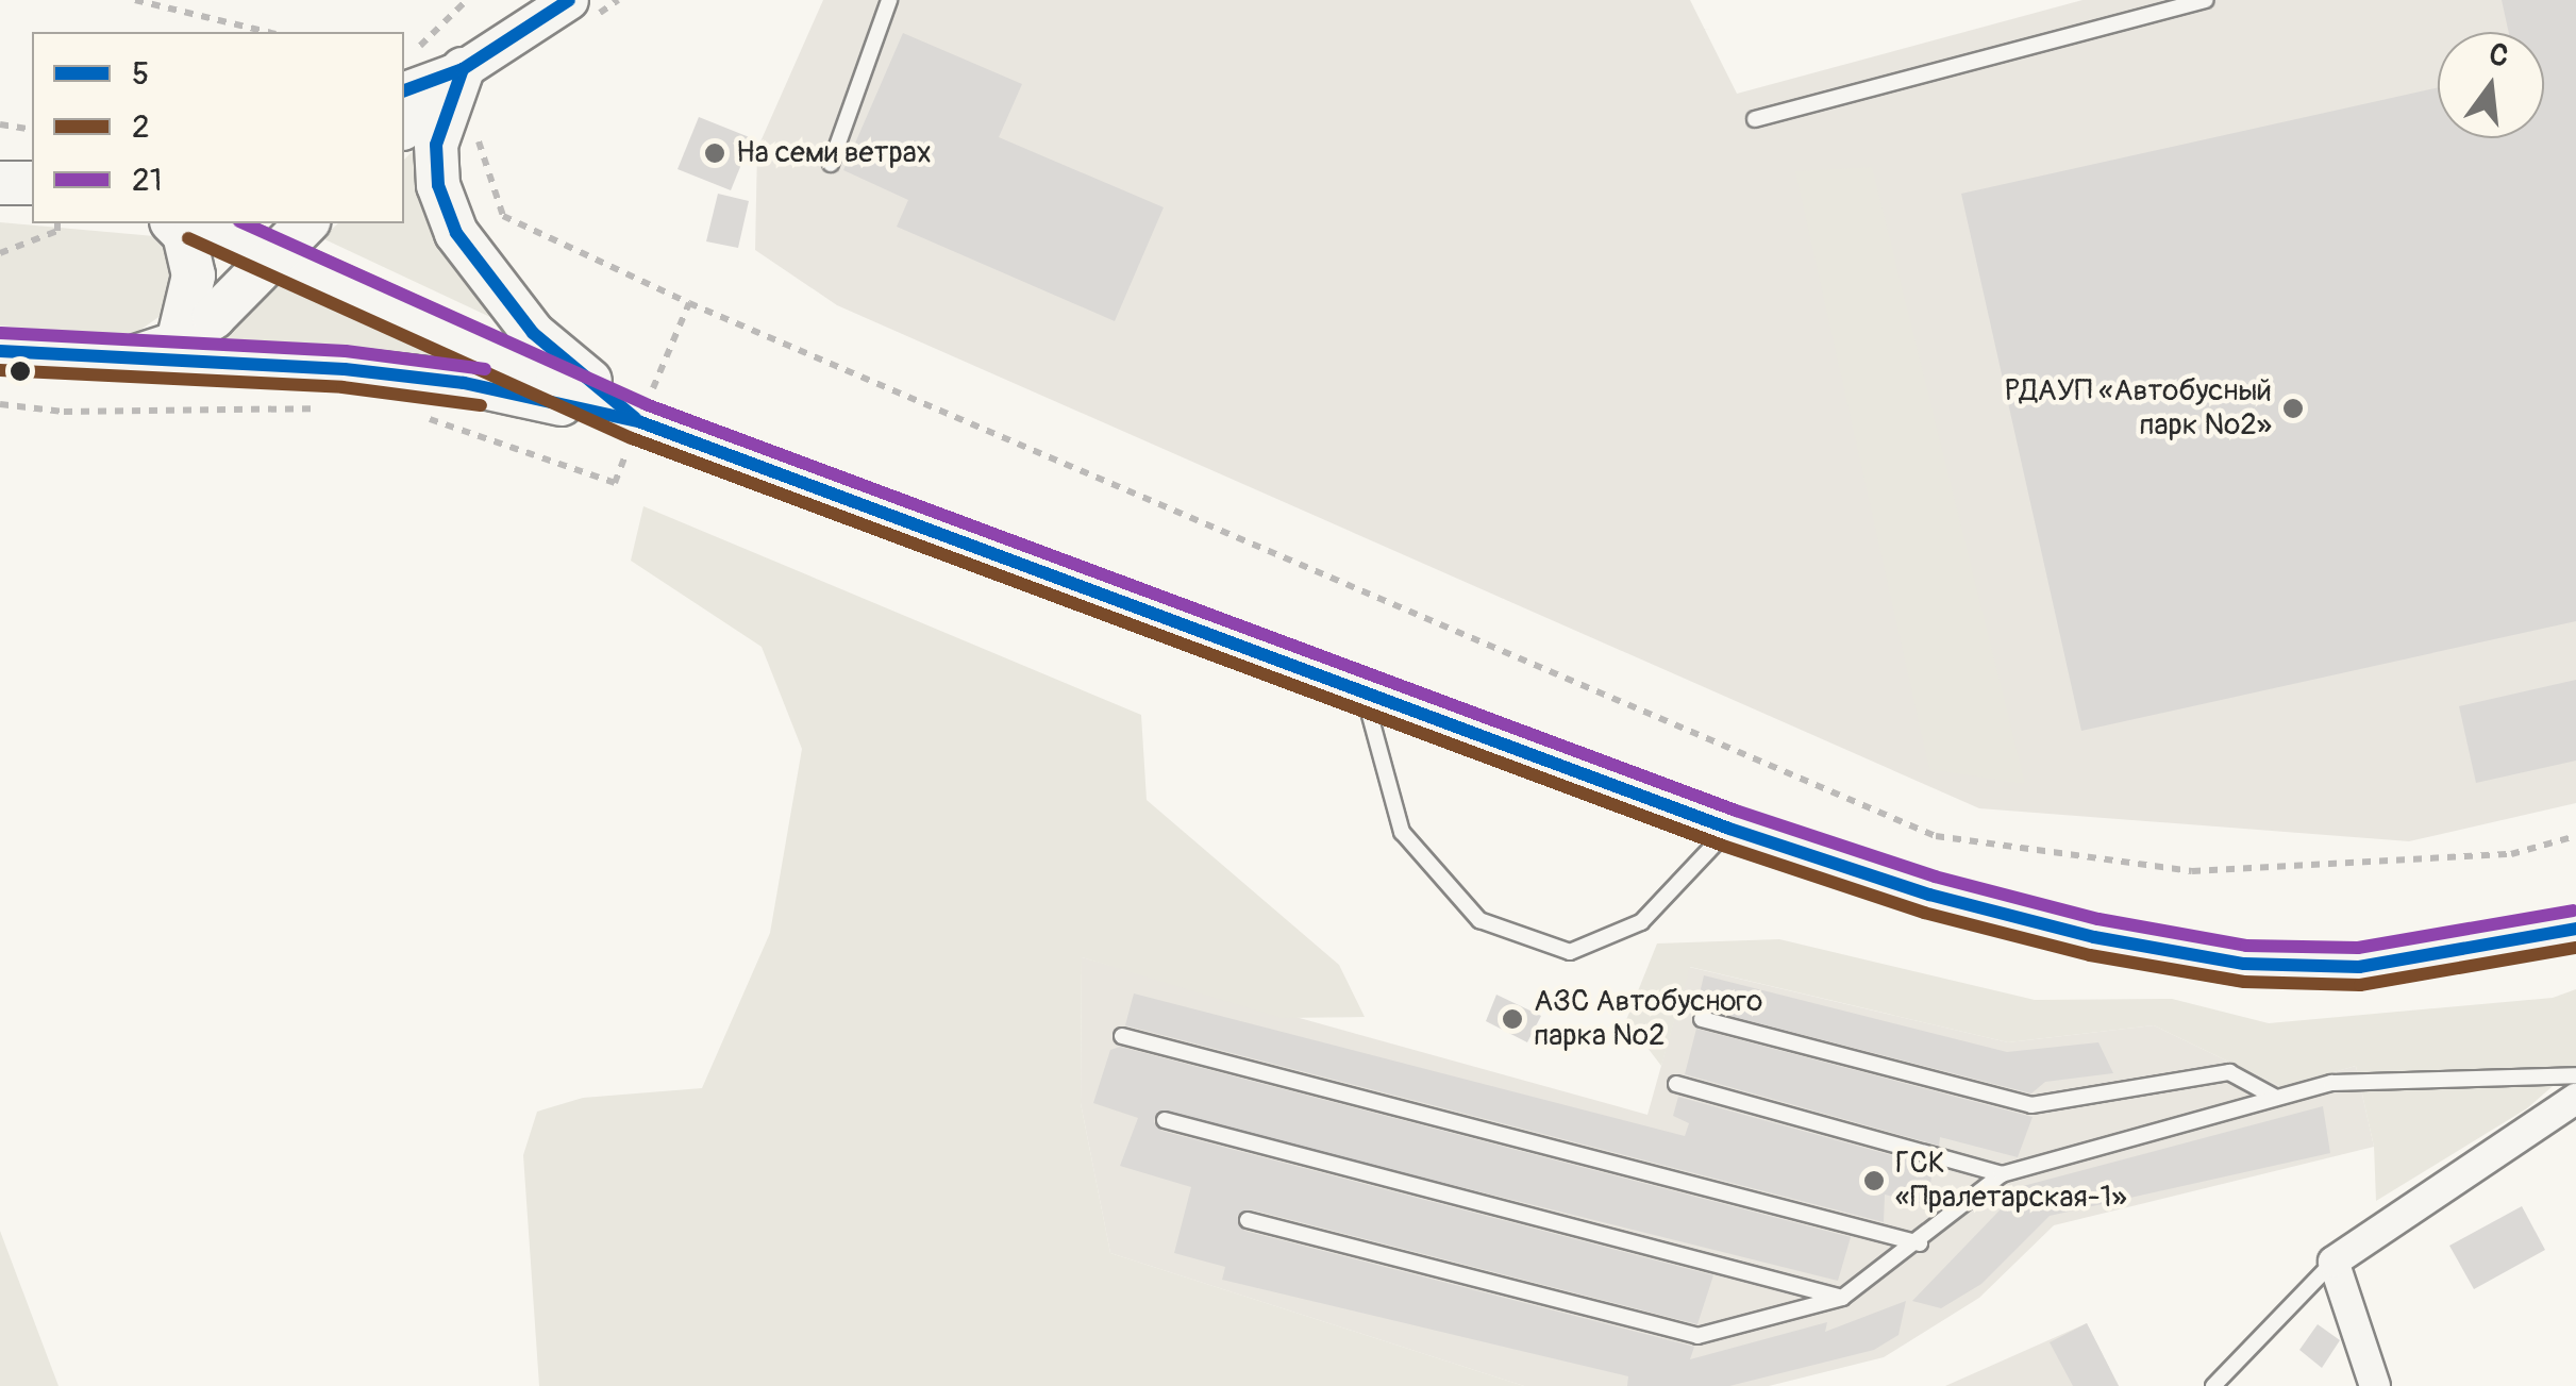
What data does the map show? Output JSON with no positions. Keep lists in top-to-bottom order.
{
  "places": [
    "На семи ветрах",
    "РДАУП «Автобусный парк №2»",
    "АЗС Автобусного парка №2",
    "ГСК «Пралетарская-1»"
  ],
  "lines": ["transit line 5", "transit line 21", "transit line 2"],
  "legend": ["5", "2", "21"],
  "north": "top"
}
